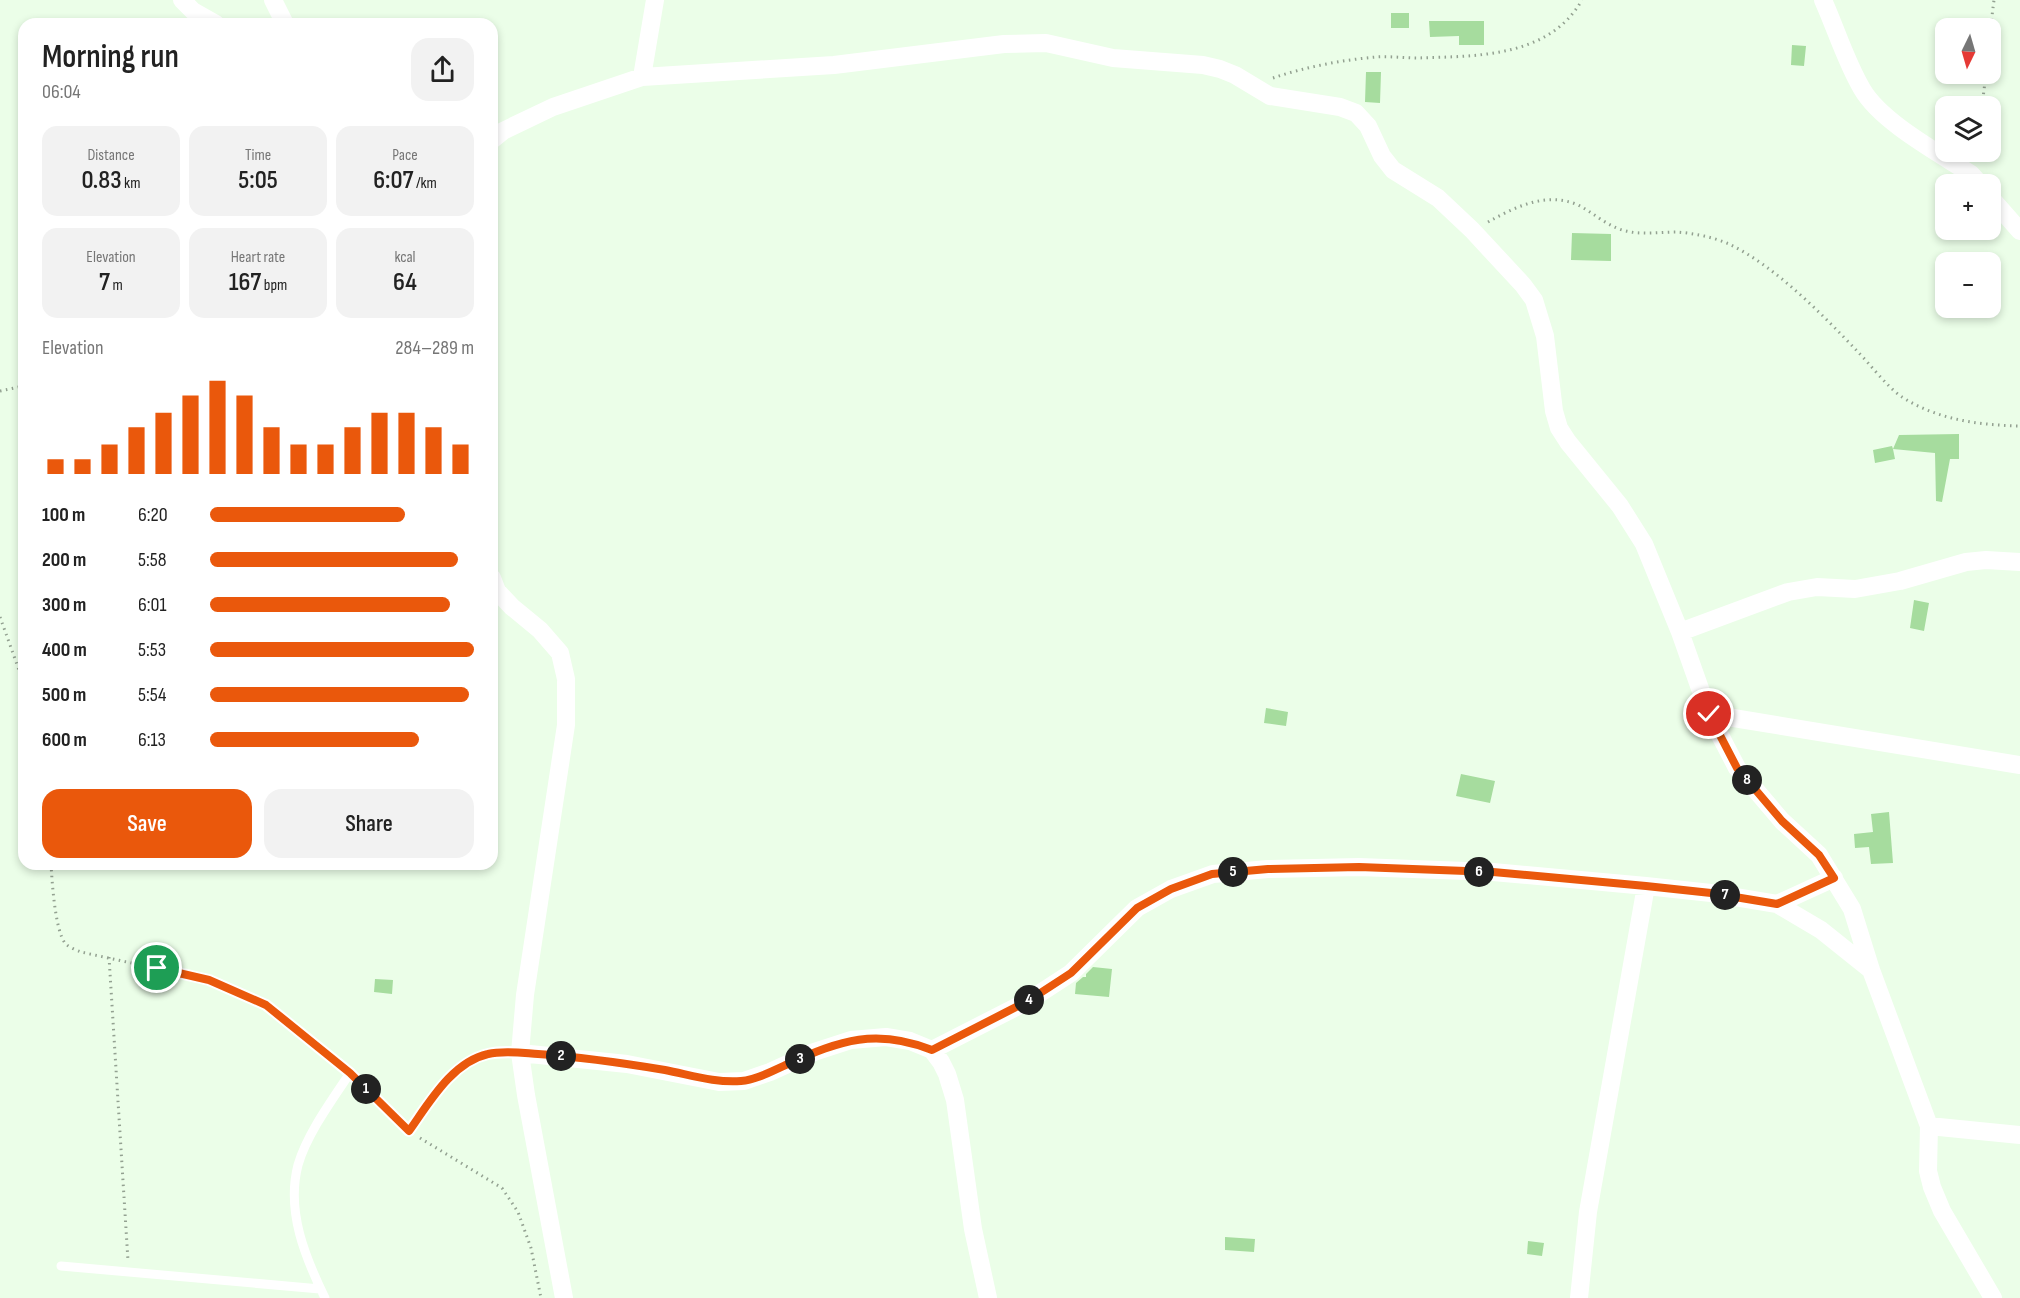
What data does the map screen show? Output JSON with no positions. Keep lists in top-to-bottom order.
{
  "north": "bottom",
  "page": {
    "map_buttons": ["+", "−"],
    "heading": ["Morning run", "06:04"],
    "stats": [
      ["Distance", "0.83 km"],
      ["Time", "5:05"],
      ["Pace", "6:07 /km"],
      ["Elevation", "7 m"],
      ["Heart rate", "167 bpm"],
      ["kcal", "64"]
    ],
    "chart": ["Elevation", "284–289 m"],
    "list": [
      {
        "name": "100 m",
        "note": "6:20"
      },
      {
        "name": "200 m",
        "note": "5:58"
      },
      {
        "name": "300 m",
        "note": "6:01"
      },
      {
        "name": "400 m",
        "note": "5:53"
      },
      {
        "name": "500 m",
        "note": "5:54"
      },
      {
        "name": "600 m",
        "note": "6:13"
      }
    ],
    "pins": [
      "8",
      "5",
      "6",
      "7",
      "4",
      "2",
      "3",
      "1"
    ],
    "buttons": ["Save", "Share"]
  }
}
